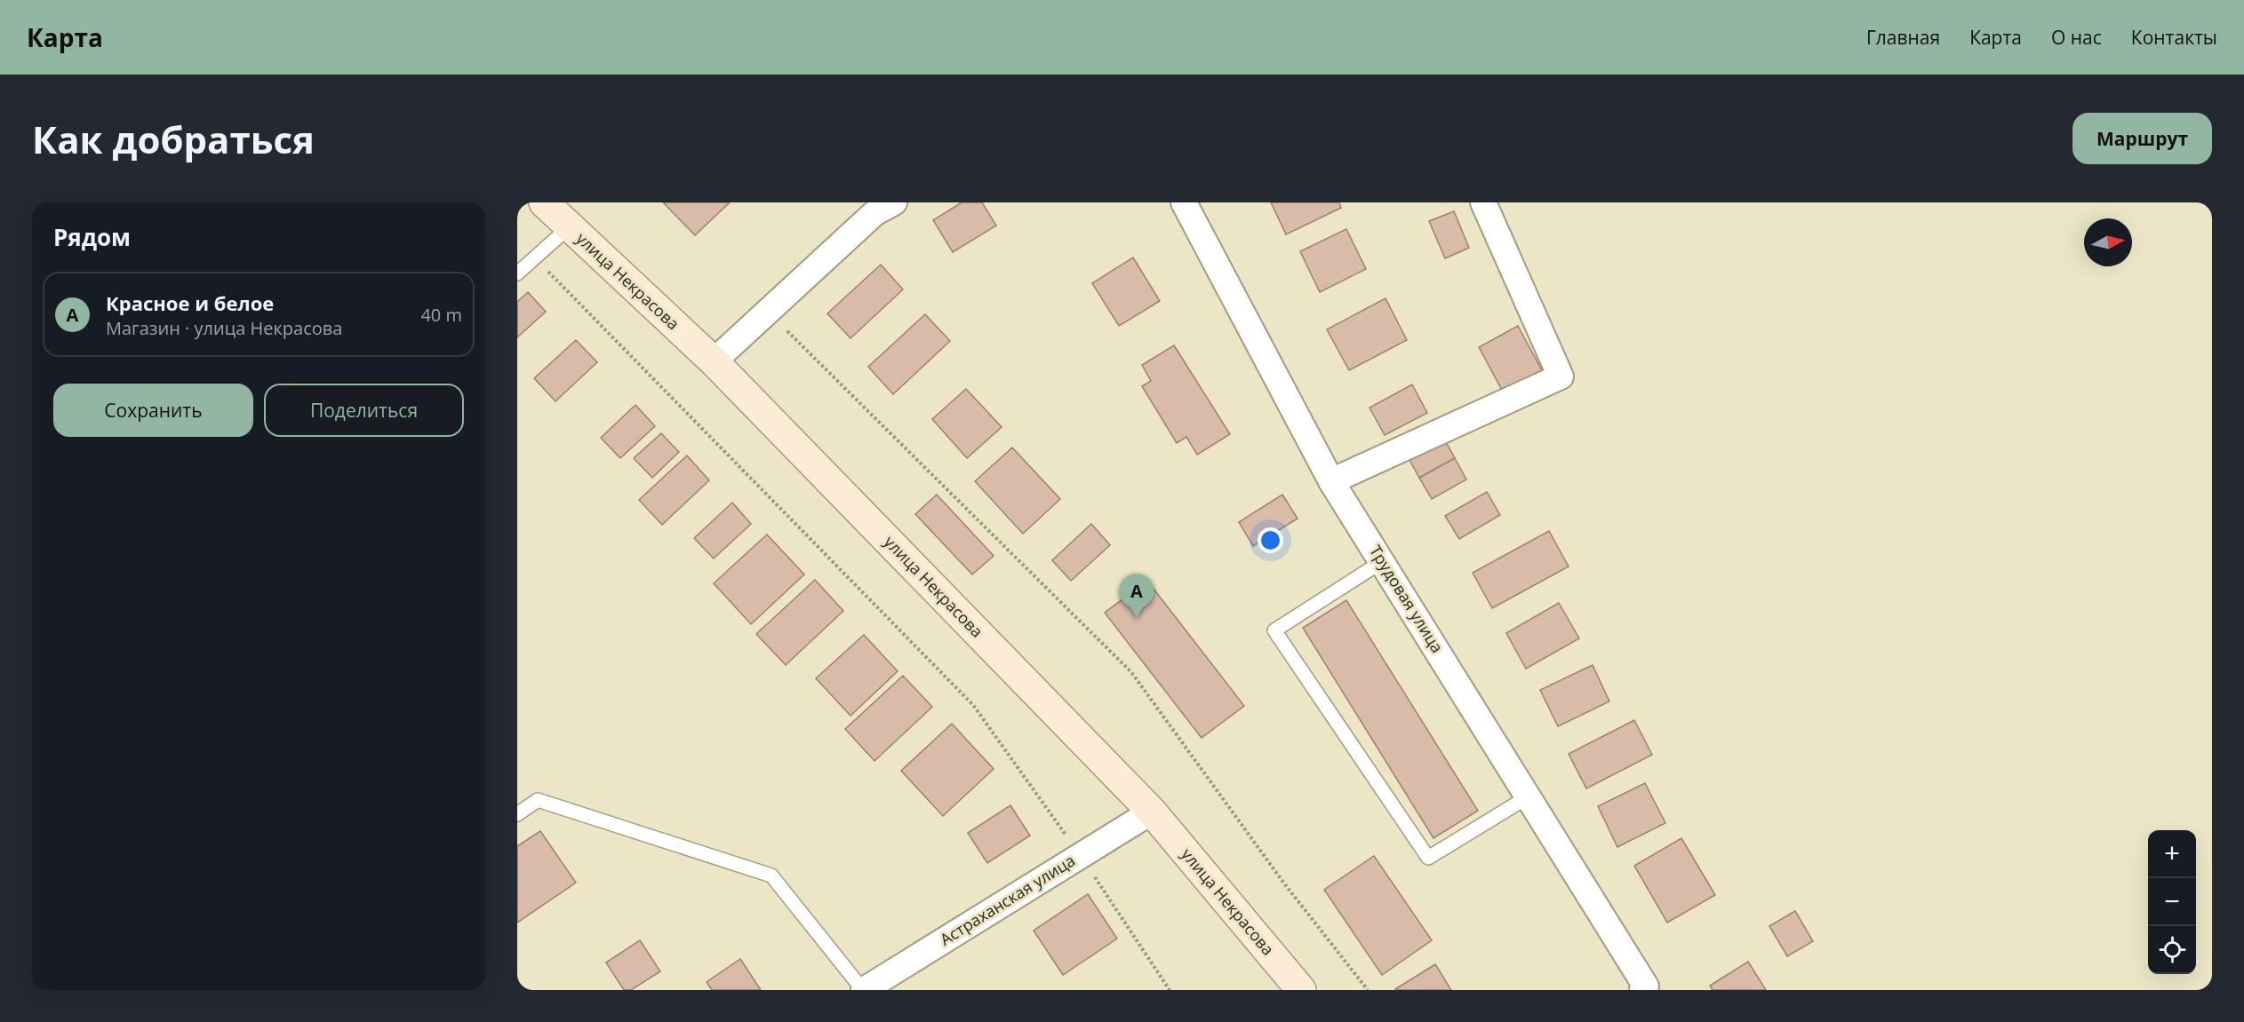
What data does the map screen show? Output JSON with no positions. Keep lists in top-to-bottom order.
{
  "streets": {
    "street": ["улица Некрасова", "Трудовая улица", "Астраханская улица"]
  },
  "crossings": [
    ["улица Некрасова", "Астраханская улица"]
  ],
  "north": "right",
  "page": {
    "header": "Карта",
    "nav": [
      "Главная",
      "Карта",
      "О нас",
      "Контакты"
    ],
    "buttons": [
      "Маршрут",
      ["Сохранить", "Поделиться"]
    ],
    "title": "Как добраться",
    "heading": "Рядом",
    "list": [
      {
        "mark": "A",
        "name": "Красное и белое",
        "note": "Магазин · улица Некрасова",
        "value": "40 m"
      }
    ],
    "pins": "A",
    "map_buttons": ["+", "−"]
  }
}
